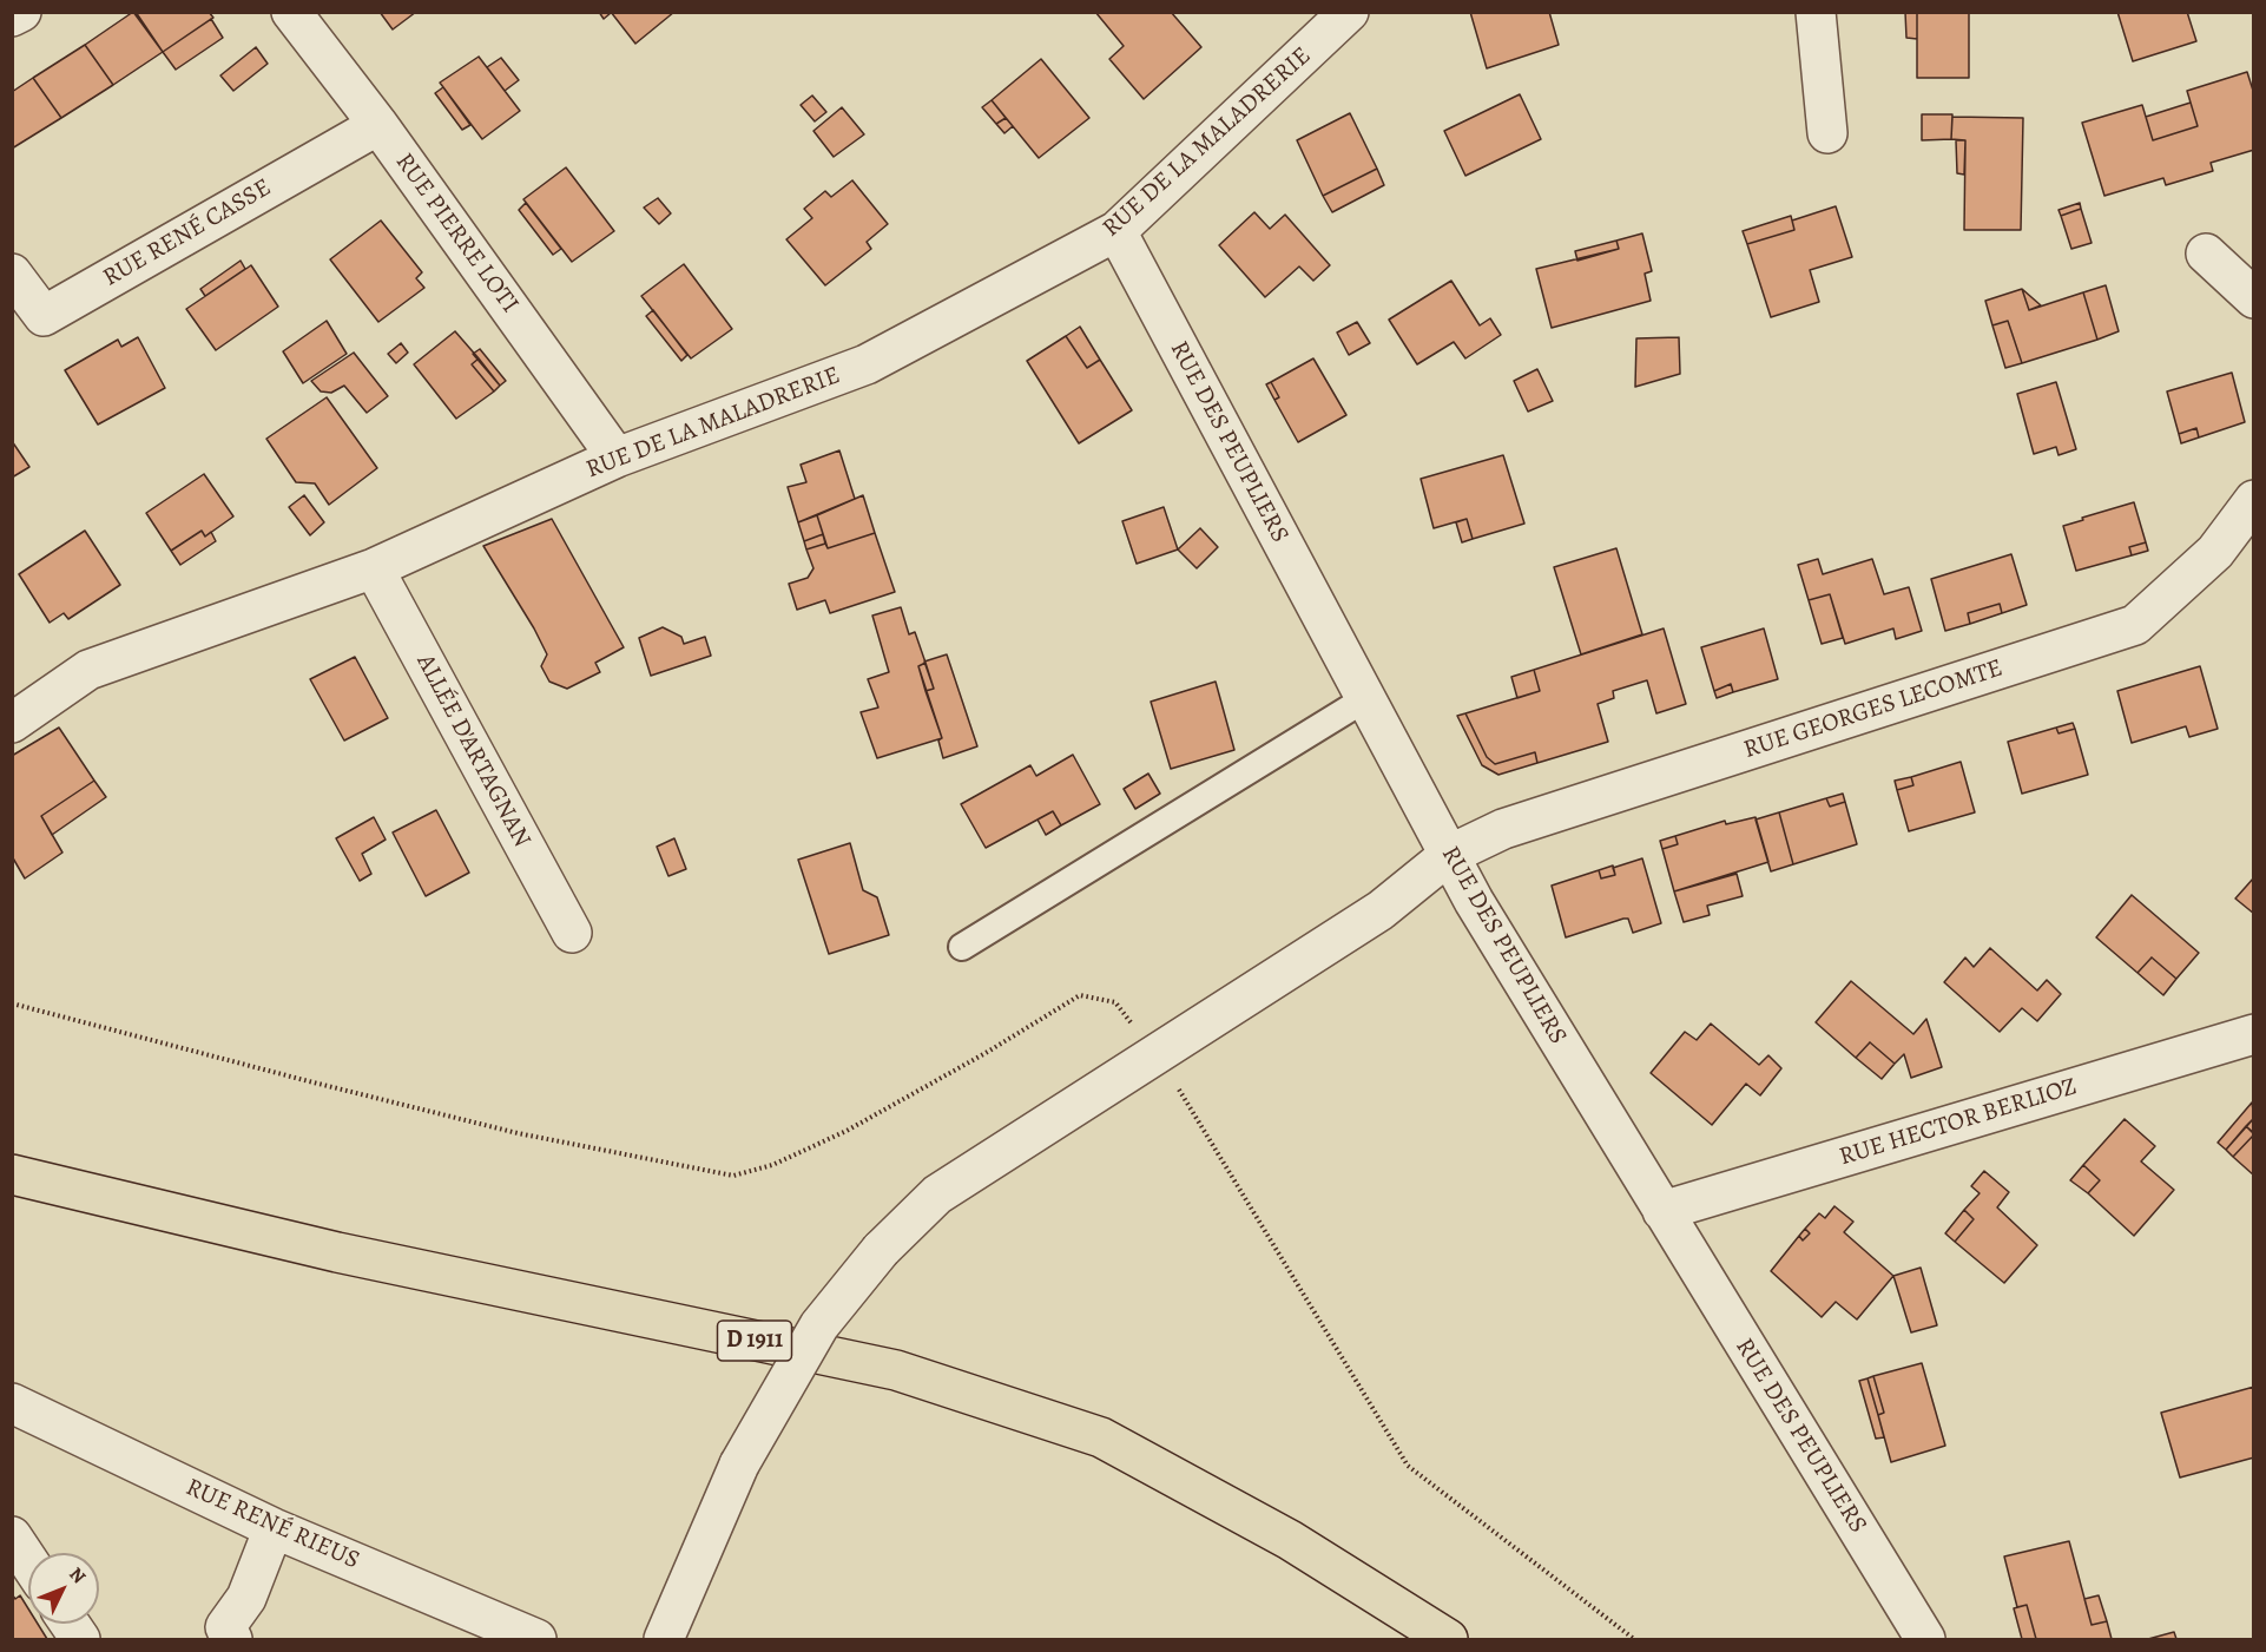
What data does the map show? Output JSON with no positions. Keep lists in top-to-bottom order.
{
  "streets": {
    "main road": ["D 1911"],
    "street": [
      "RUE DE LA MALADRERIE",
      "RUE RENÉ CASSE",
      "RUE PIERRE LOTI",
      "RUE DES PEUPLIERS",
      "RUE GEORGES LECOMTE",
      "ALLÉE D'ARTAGNAN",
      "RUE HECTOR BERLIOZ",
      "RUE RENÉ RIEUS"
    ]
  },
  "crossings": [
    ["RUE DE LA MALADRERIE", "RUE PIERRE LOTI"],
    ["RUE DE LA MALADRERIE", "RUE DES PEUPLIERS"],
    ["RUE DE LA MALADRERIE", "ALLÉE D'ARTAGNAN"],
    ["RUE RENÉ CASSE", "RUE PIERRE LOTI"],
    ["RUE DES PEUPLIERS", "RUE GEORGES LECOMTE"],
    ["RUE DES PEUPLIERS", "RUE HECTOR BERLIOZ"]
  ],
  "north": "top right"
}
